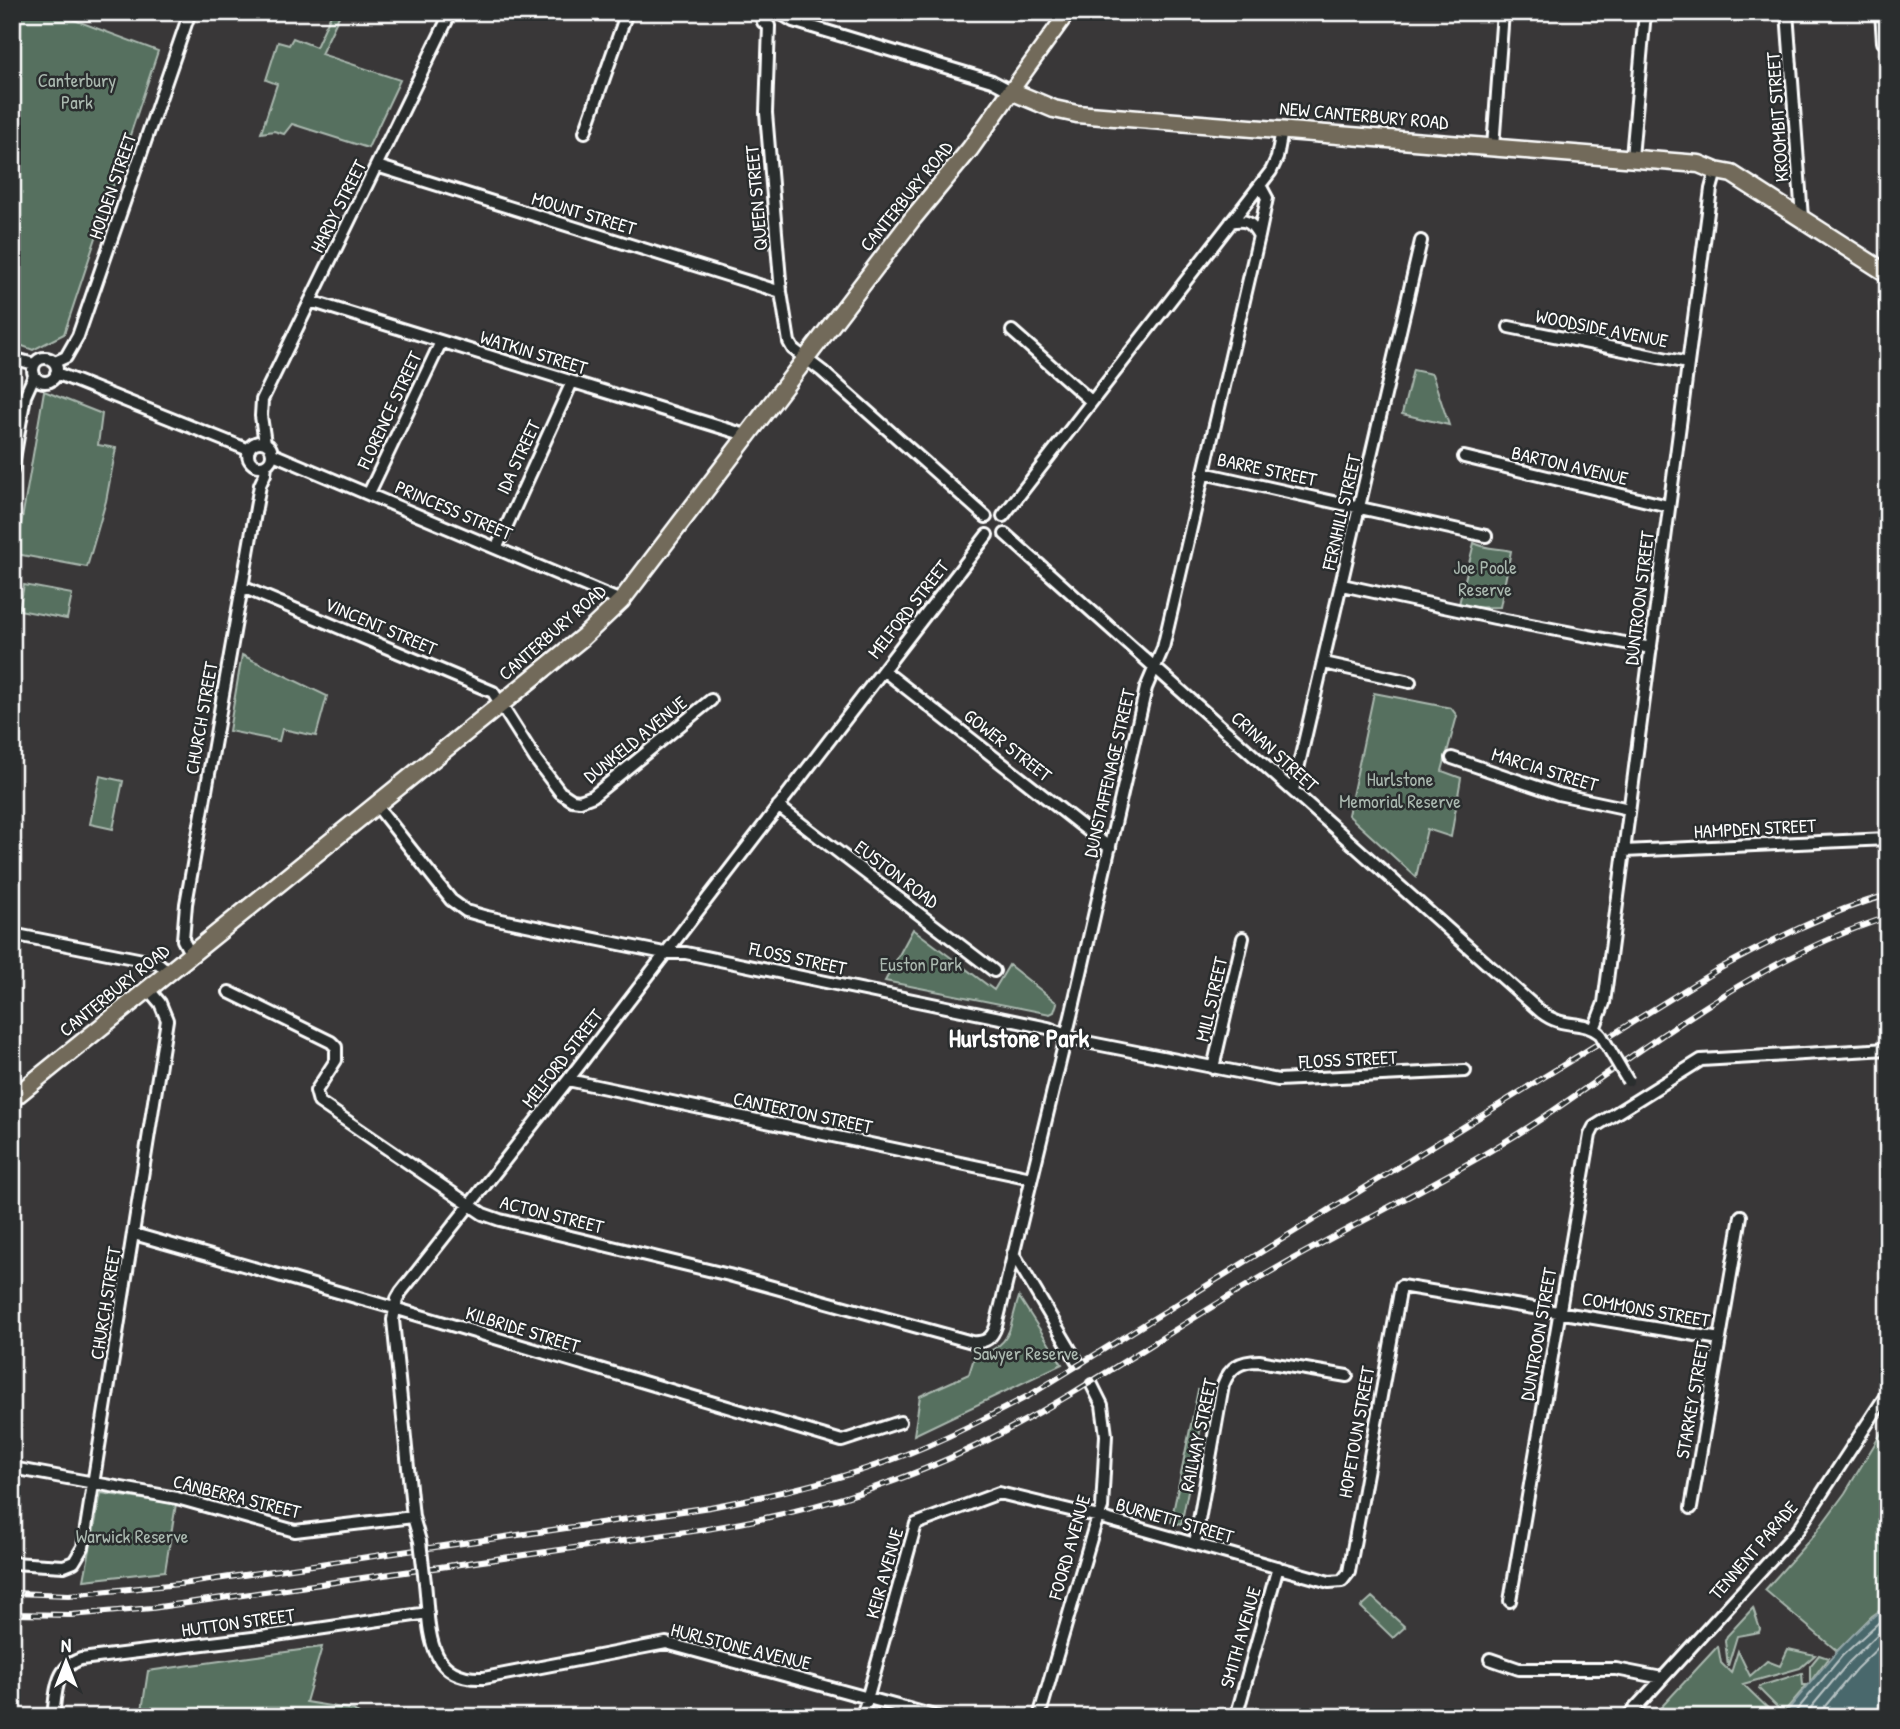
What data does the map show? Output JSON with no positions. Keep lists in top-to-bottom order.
{
  "streets": {
    "highway": ["NEW CANTERBURY ROAD", "CANTERBURY ROAD"],
    "street": [
      "KROOMBIT STREET",
      "HOLDEN STREET",
      "QUEEN STREET",
      "HARDY STREET",
      "MOUNT STREET",
      "WOODSIDE AVENUE",
      "WATKIN STREET",
      "FLORENCE STREET",
      "IDA STREET",
      "BARTON AVENUE",
      "BARRE STREET",
      "PRINCESS STREET",
      "FERNHILL STREET",
      "DUNTROON STREET",
      "MELFORD STREET",
      "VINCENT STREET",
      "CHURCH STREET",
      "DUNKELD AVENUE",
      "GOWER STREET",
      "CRINAN STREET",
      "MARCIA STREET",
      "DUNSTAFFENAGE STREET",
      "HAMPDEN STREET",
      "EUSTON ROAD",
      "FLOSS STREET",
      "MILL STREET",
      "CANTERTON STREET",
      "ACTON STREET",
      "COMMONS STREET",
      "KILBRIDE STREET",
      "STARKEY STREET",
      "HOPETOUN STREET",
      "RAILWAY STREET",
      "CANBERRA STREET",
      "BURNETT STREET",
      "FOORD AVENUE",
      "TENNENT PARADE",
      "KEIR AVENUE",
      "HUTTON STREET",
      "SMITH AVENUE",
      "HURLSTONE AVENUE"
    ]
  },
  "crossings": [
    ["NEW CANTERBURY ROAD", "KROOMBIT STREET"],
    ["NEW CANTERBURY ROAD", "CANTERBURY ROAD"],
    ["NEW CANTERBURY ROAD", "DUNTROON STREET"],
    ["CANTERBURY ROAD", "QUEEN STREET"],
    ["CANTERBURY ROAD", "WATKIN STREET"],
    ["CANTERBURY ROAD", "PRINCESS STREET"],
    ["CANTERBURY ROAD", "VINCENT STREET"],
    ["CANTERBURY ROAD", "CHURCH STREET"],
    ["CANTERBURY ROAD", "DUNKELD AVENUE"],
    ["CANTERBURY ROAD", "FLOSS STREET"],
    ["QUEEN STREET", "MOUNT STREET"],
    ["HARDY STREET", "MOUNT STREET"],
    ["HARDY STREET", "WATKIN STREET"],
    ["HARDY STREET", "PRINCESS STREET"],
    ["HARDY STREET", "CHURCH STREET"],
    ["WOODSIDE AVENUE", "DUNTROON STREET"],
    ["WATKIN STREET", "FLORENCE STREET"],
    ["WATKIN STREET", "IDA STREET"],
    ["FLORENCE STREET", "PRINCESS STREET"],
    ["IDA STREET", "PRINCESS STREET"],
    ["BARTON AVENUE", "DUNTROON STREET"],
    ["BARRE STREET", "FERNHILL STREET"],
    ["BARRE STREET", "DUNSTAFFENAGE STREET"],
    ["PRINCESS STREET", "CHURCH STREET"],
    ["FERNHILL STREET", "CRINAN STREET"],
    ["DUNTROON STREET", "CRINAN STREET"],
    ["DUNTROON STREET", "MARCIA STREET"],
    ["DUNTROON STREET", "HAMPDEN STREET"],
    ["DUNTROON STREET", "COMMONS STREET"],
    ["MELFORD STREET", "GOWER STREET"],
    ["MELFORD STREET", "CRINAN STREET"],
    ["MELFORD STREET", "EUSTON ROAD"],
    ["MELFORD STREET", "FLOSS STREET"],
    ["MELFORD STREET", "CANTERTON STREET"],
    ["MELFORD STREET", "ACTON STREET"],
    ["MELFORD STREET", "KILBRIDE STREET"],
    ["VINCENT STREET", "CHURCH STREET"],
    ["VINCENT STREET", "DUNKELD AVENUE"],
    ["CHURCH STREET", "KILBRIDE STREET"],
    ["CHURCH STREET", "CANBERRA STREET"],
    ["GOWER STREET", "DUNSTAFFENAGE STREET"],
    ["CRINAN STREET", "DUNSTAFFENAGE STREET"],
    ["DUNSTAFFENAGE STREET", "FLOSS STREET"],
    ["DUNSTAFFENAGE STREET", "CANTERTON STREET"],
    ["DUNSTAFFENAGE STREET", "ACTON STREET"],
    ["FLOSS STREET", "MILL STREET"],
    ["COMMONS STREET", "STARKEY STREET"],
    ["COMMONS STREET", "HOPETOUN STREET"],
    ["HOPETOUN STREET", "BURNETT STREET"],
    ["RAILWAY STREET", "BURNETT STREET"],
    ["BURNETT STREET", "FOORD AVENUE"],
    ["BURNETT STREET", "KEIR AVENUE"],
    ["BURNETT STREET", "SMITH AVENUE"],
    ["KEIR AVENUE", "HURLSTONE AVENUE"],
    ["HUTTON STREET", "HURLSTONE AVENUE"]
  ],
  "districts": ["Hurlstone Park"],
  "parks": [
    "Canterbury Park",
    "Joe Poole Reserve",
    "Hurlstone Memorial Reserve",
    "Euston Park",
    "Sawyer Reserve",
    "Warwick Reserve"
  ],
  "north": "top"
}
